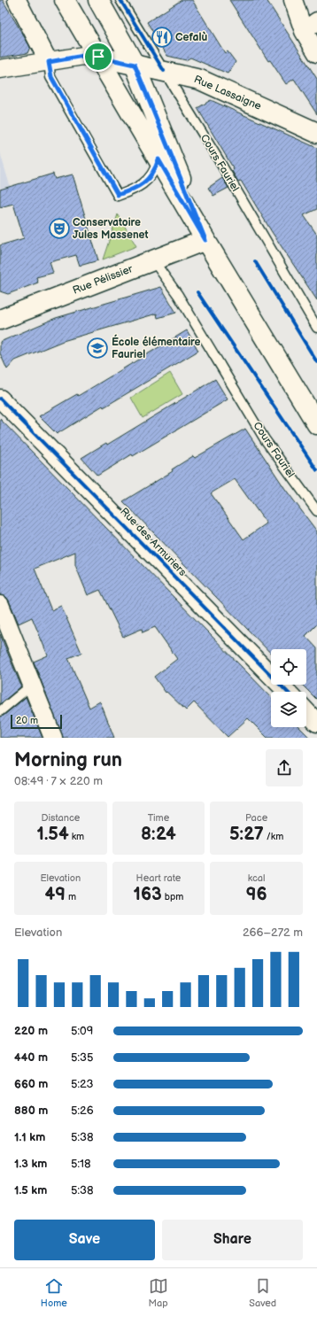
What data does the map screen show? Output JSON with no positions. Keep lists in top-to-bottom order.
{
  "streets": {
    "main road": ["Rue Lassaigne", "Rue Pélissier"],
    "street": ["Rue des Armuriers"],
    "lane": ["Cours Fauriel"]
  },
  "crossings": [
    ["Rue Lassaigne", "Cours Fauriel"],
    ["Cours Fauriel", "Rue Pélissier"]
  ],
  "places": {
    "restaurant": ["Cefalù"],
    "theatre": ["Conservatoire Jules Massenet"],
    "school or university": ["École élémentaire Fauriel"]
  },
  "scale_bar": "20 m",
  "page": {
    "scale": "20 m",
    "heading": ["Morning run", "08:49 · 7 × 220 m"],
    "stats": [
      ["Distance", "1.54 km"],
      ["Time", "8:24"],
      ["Pace", "5:27 /km"],
      ["Elevation", "49 m"],
      ["Heart rate", "163 bpm"],
      ["kcal", "96"]
    ],
    "chart": ["Elevation", "266–272 m"],
    "list": [
      {
        "name": "220 m",
        "note": "5:09"
      },
      {
        "name": "440 m",
        "note": "5:35"
      },
      {
        "name": "660 m",
        "note": "5:23"
      },
      {
        "name": "880 m",
        "note": "5:26"
      },
      {
        "name": "1.1 km",
        "note": "5:38"
      },
      {
        "name": "1.3 km",
        "note": "5:18"
      },
      {
        "name": "1.5 km",
        "note": "5:38"
      }
    ],
    "buttons": ["Save", "Share"],
    "tabs": ["Home", "Map", "Saved"]
  }
}
